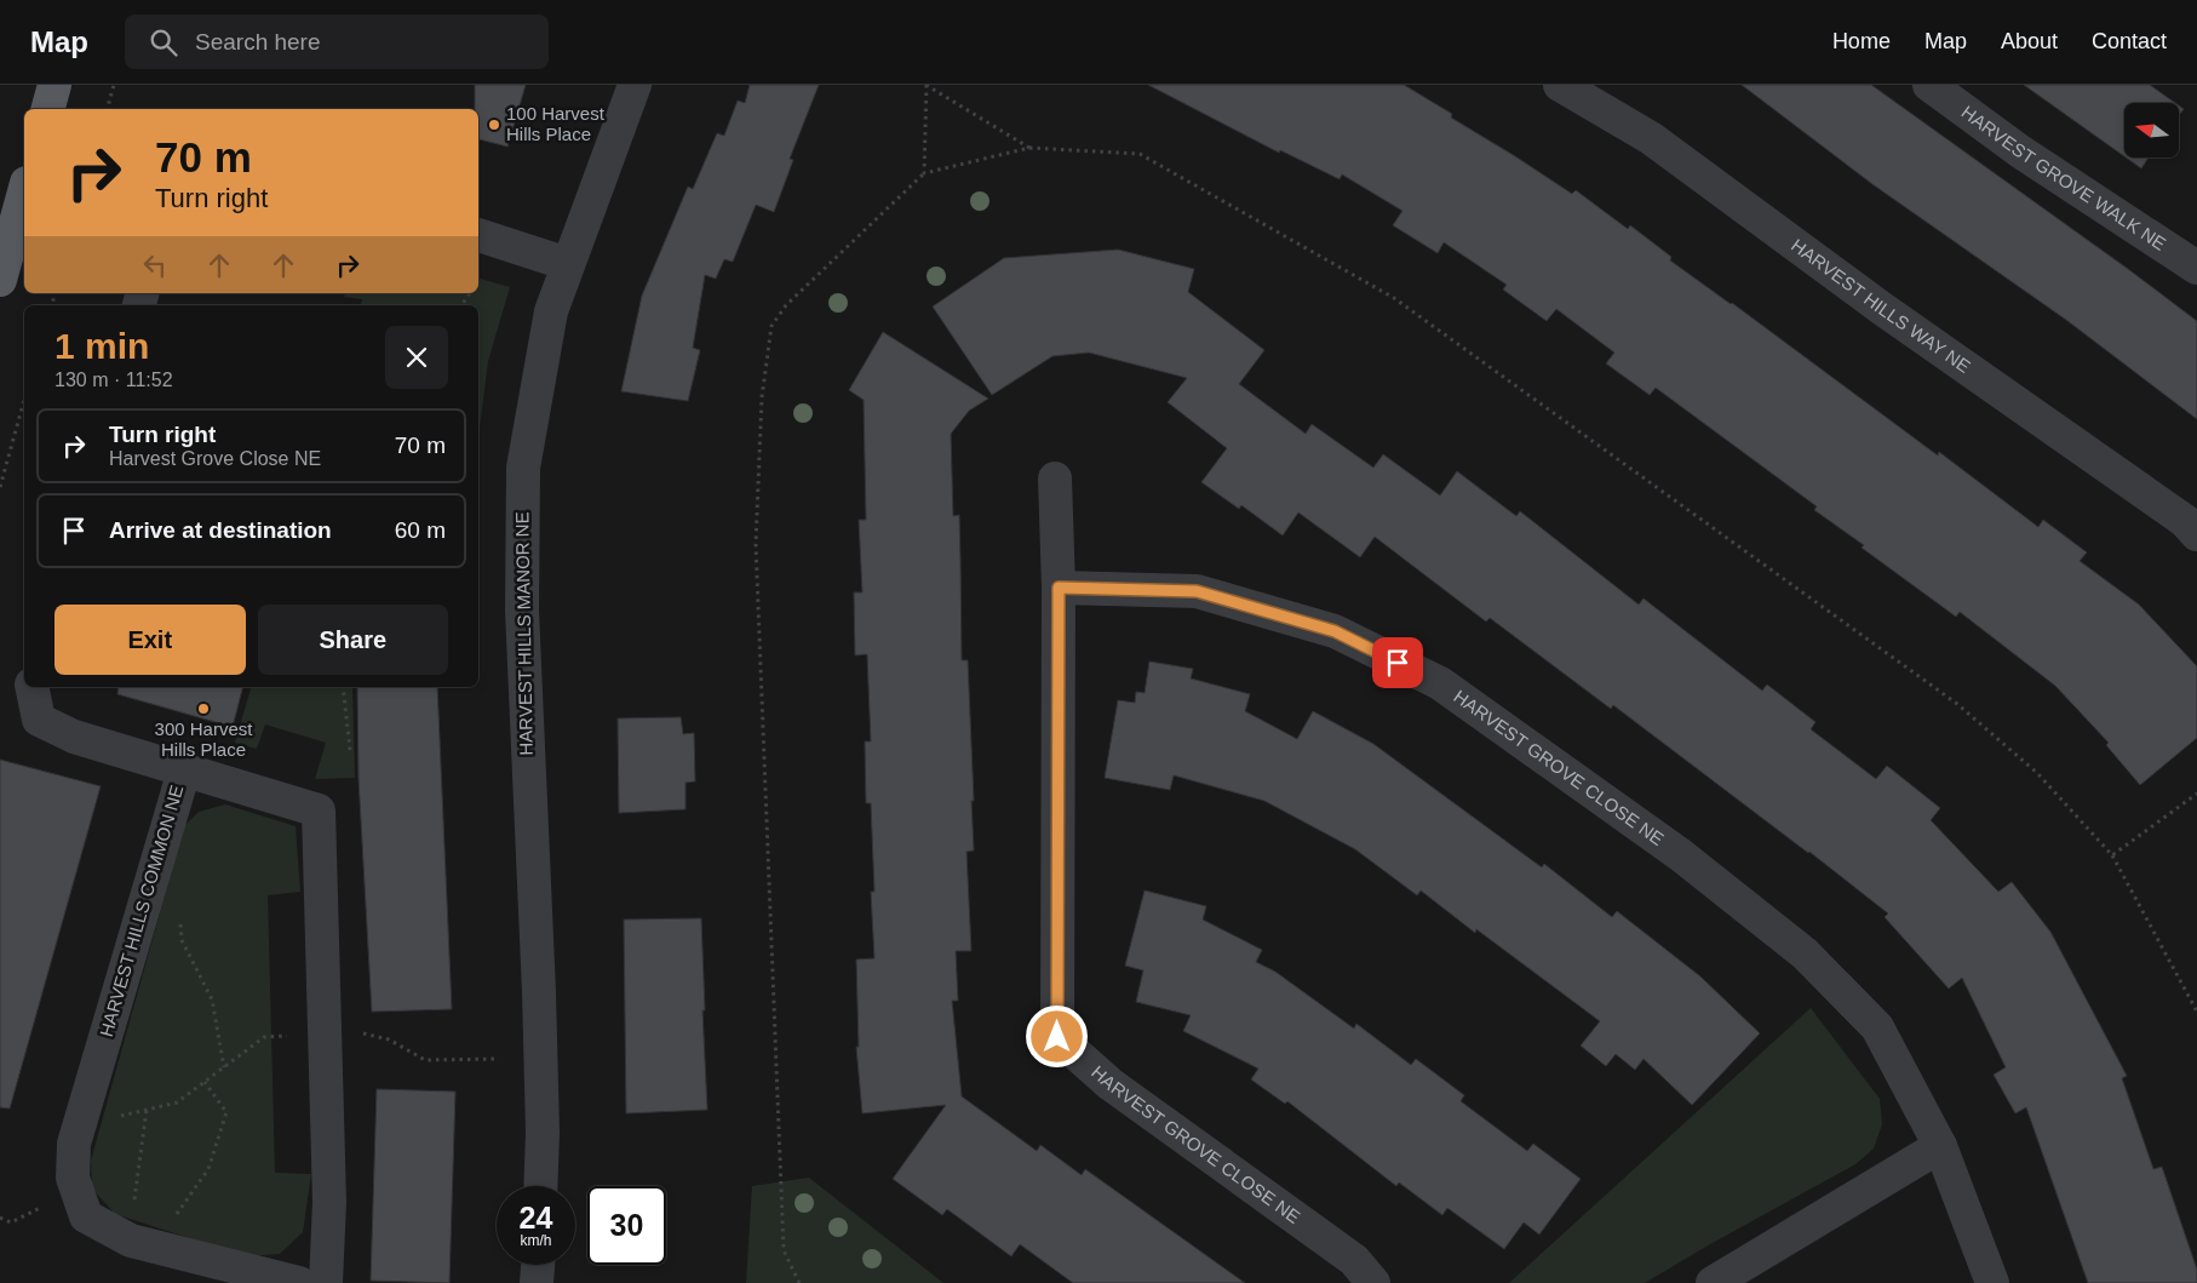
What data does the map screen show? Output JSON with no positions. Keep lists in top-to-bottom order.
{
  "streets": {
    "street": [
      "HARVEST GROVE WALK NE",
      "HARVEST HILLS WAY NE",
      "HARVEST HILLS MANOR NE",
      "HARVEST GROVE CLOSE NE",
      "HARVEST HILLS COMMON NE"
    ]
  },
  "places": ["100 Harvest Hills Place", "300 Harvest Hills Place"],
  "north": "left",
  "page": {
    "header": "Map",
    "search": "Search here",
    "nav": [
      "Home",
      "Map",
      "About",
      "Contact"
    ],
    "turn": ["70 m", "Turn right"],
    "heading": ["1 min", "130 m · 11:52"],
    "list": [
      {
        "name": "Turn right",
        "note": "Harvest Grove Close NE",
        "value": "70 m"
      },
      {
        "name": "Arrive at destination",
        "value": "60 m"
      }
    ],
    "buttons": ["Exit", "Share"],
    "speed": "24 km/h",
    "limit": "30"
  }
}
